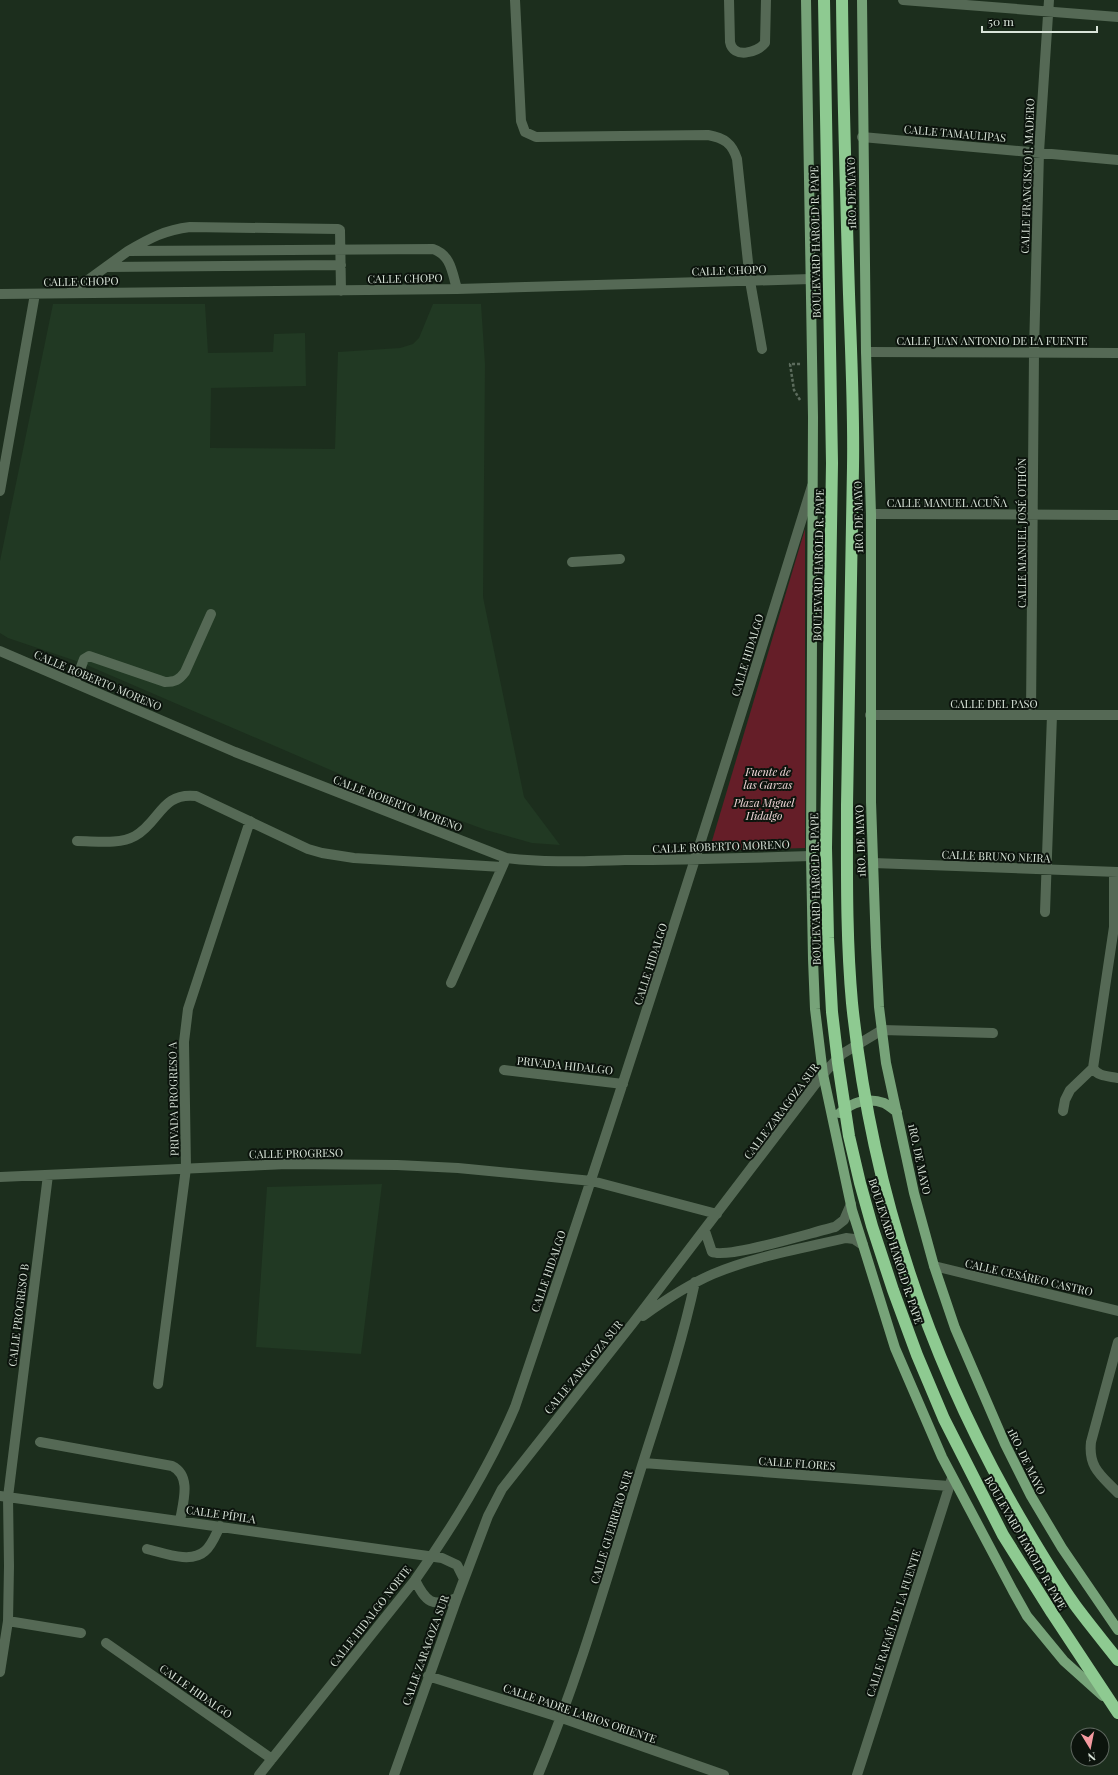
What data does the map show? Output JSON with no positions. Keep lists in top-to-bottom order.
{
  "streets": {
    "highway": ["BOULEVARD HAROLD R. PAPE"],
    "main road": ["1RO. DE MAYO", "CALLE HIDALGO"],
    "street": [
      "CALLE TAMAULIPAS",
      "CALLE FRANCISCO I. MADERO",
      "CALLE CHOPO",
      "CALLE JUAN ANTONIO DE LA FUENTE",
      "CALLE MANUEL ACUÑA",
      "CALLE MANUEL JOSÉ OTHÓN",
      "CALLE ROBERTO MORENO",
      "CALLE DEL PASO",
      "CALLE BRUNO NEIRA",
      "PRIVADA HIDALGO",
      "PRIVADA PROGRESO A",
      "CALLE ZARAGOZA SUR",
      "CALLE PROGRESO",
      "CALLE CESÁREO CASTRO",
      "CALLE PROGRESO B",
      "CALLE FLORES",
      "CALLE PÍPILA",
      "CALLE GUERRERO SUR",
      "CALLE HIDALGO NORTE",
      "CALLE RAFAÉL DE LA FUENTE",
      "CALLE PADRE LARIOS ORIENTE"
    ]
  },
  "crossings": [
    ["CALLE TAMAULIPAS", "CALLE FRANCISCO I. MADERO"],
    ["CALLE TAMAULIPAS", "1RO. DE MAYO"],
    ["CALLE FRANCISCO I. MADERO", "CALLE JUAN ANTONIO DE LA FUENTE"],
    ["CALLE FRANCISCO I. MADERO", "CALLE MANUEL JOSÉ OTHÓN"],
    ["1RO. DE MAYO", "CALLE JUAN ANTONIO DE LA FUENTE"],
    ["1RO. DE MAYO", "CALLE MANUEL ACUÑA"],
    ["1RO. DE MAYO", "CALLE DEL PASO"],
    ["1RO. DE MAYO", "CALLE BRUNO NEIRA"],
    ["1RO. DE MAYO", "CALLE ZARAGOZA SUR"],
    ["1RO. DE MAYO", "CALLE CESÁREO CASTRO"],
    ["CALLE CHOPO", "CALLE HIDALGO"],
    ["CALLE JUAN ANTONIO DE LA FUENTE", "CALLE MANUEL JOSÉ OTHÓN"],
    ["CALLE MANUEL ACUÑA", "CALLE MANUEL JOSÉ OTHÓN"],
    ["CALLE MANUEL JOSÉ OTHÓN", "CALLE DEL PASO"],
    ["CALLE HIDALGO", "CALLE ROBERTO MORENO"],
    ["CALLE HIDALGO", "PRIVADA HIDALGO"],
    ["CALLE HIDALGO", "CALLE PROGRESO"],
    ["CALLE HIDALGO", "CALLE HIDALGO NORTE"],
    ["PRIVADA PROGRESO A", "CALLE PROGRESO"],
    ["CALLE ZARAGOZA SUR", "CALLE PROGRESO"],
    ["CALLE ZARAGOZA SUR", "CALLE PÍPILA"],
    ["CALLE ZARAGOZA SUR", "CALLE HIDALGO NORTE"],
    ["CALLE ZARAGOZA SUR", "CALLE PADRE LARIOS ORIENTE"],
    ["CALLE PROGRESO", "CALLE PROGRESO B"],
    ["CALLE PROGRESO B", "CALLE PÍPILA"],
    ["CALLE FLORES", "CALLE GUERRERO SUR"],
    ["CALLE FLORES", "CALLE RAFAÉL DE LA FUENTE"],
    ["CALLE PÍPILA", "CALLE HIDALGO NORTE"],
    ["CALLE GUERRERO SUR", "CALLE PADRE LARIOS ORIENTE"]
  ],
  "parks": ["Fuente de las Garzas", "Plaza Miguel Hidalgo"],
  "scale_bar": "50 m",
  "north": "bottom"
}
